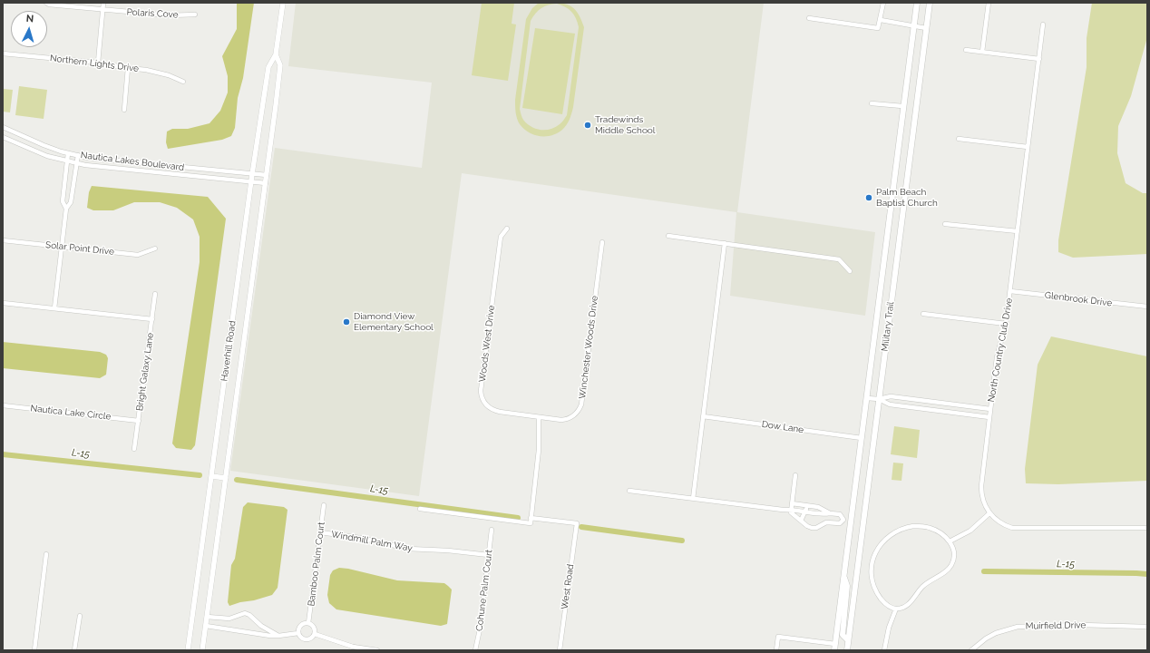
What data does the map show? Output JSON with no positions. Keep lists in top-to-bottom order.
{
  "streets": {
    "main road": ["Military Trail"],
    "street": [
      "Polaris Cove",
      "Northern Lights Drive",
      "Nautica Lakes Boulevard",
      "Solar Point Drive",
      "Glenbrook Drive",
      "Woods West Drive",
      "Winchester Woods Drive",
      "North Country Club Drive",
      "Haverhill Road",
      "Bright Galaxy Lane",
      "Nautica Lake Circle",
      "Dow Lane",
      "Windmill Palm Way",
      "Bamboo Palm Court",
      "West Road",
      "Cohune Palm Court",
      "Muirfield Drive"
    ]
  },
  "crossings": [
    ["Nautica Lakes Boulevard", "Haverhill Road"],
    ["Glenbrook Drive", "North Country Club Drive"],
    ["Military Trail", "Dow Lane"],
    ["Woods West Drive", "Winchester Woods Drive"],
    ["Bright Galaxy Lane", "Nautica Lake Circle"],
    ["Windmill Palm Way", "Bamboo Palm Court"],
    ["Windmill Palm Way", "Cohune Palm Court"]
  ],
  "water": ["L-15"],
  "places": ["Tradewinds Middle School", "Palm Beach Baptist Church", "Diamond View Elementary School"],
  "north": "top"
}
